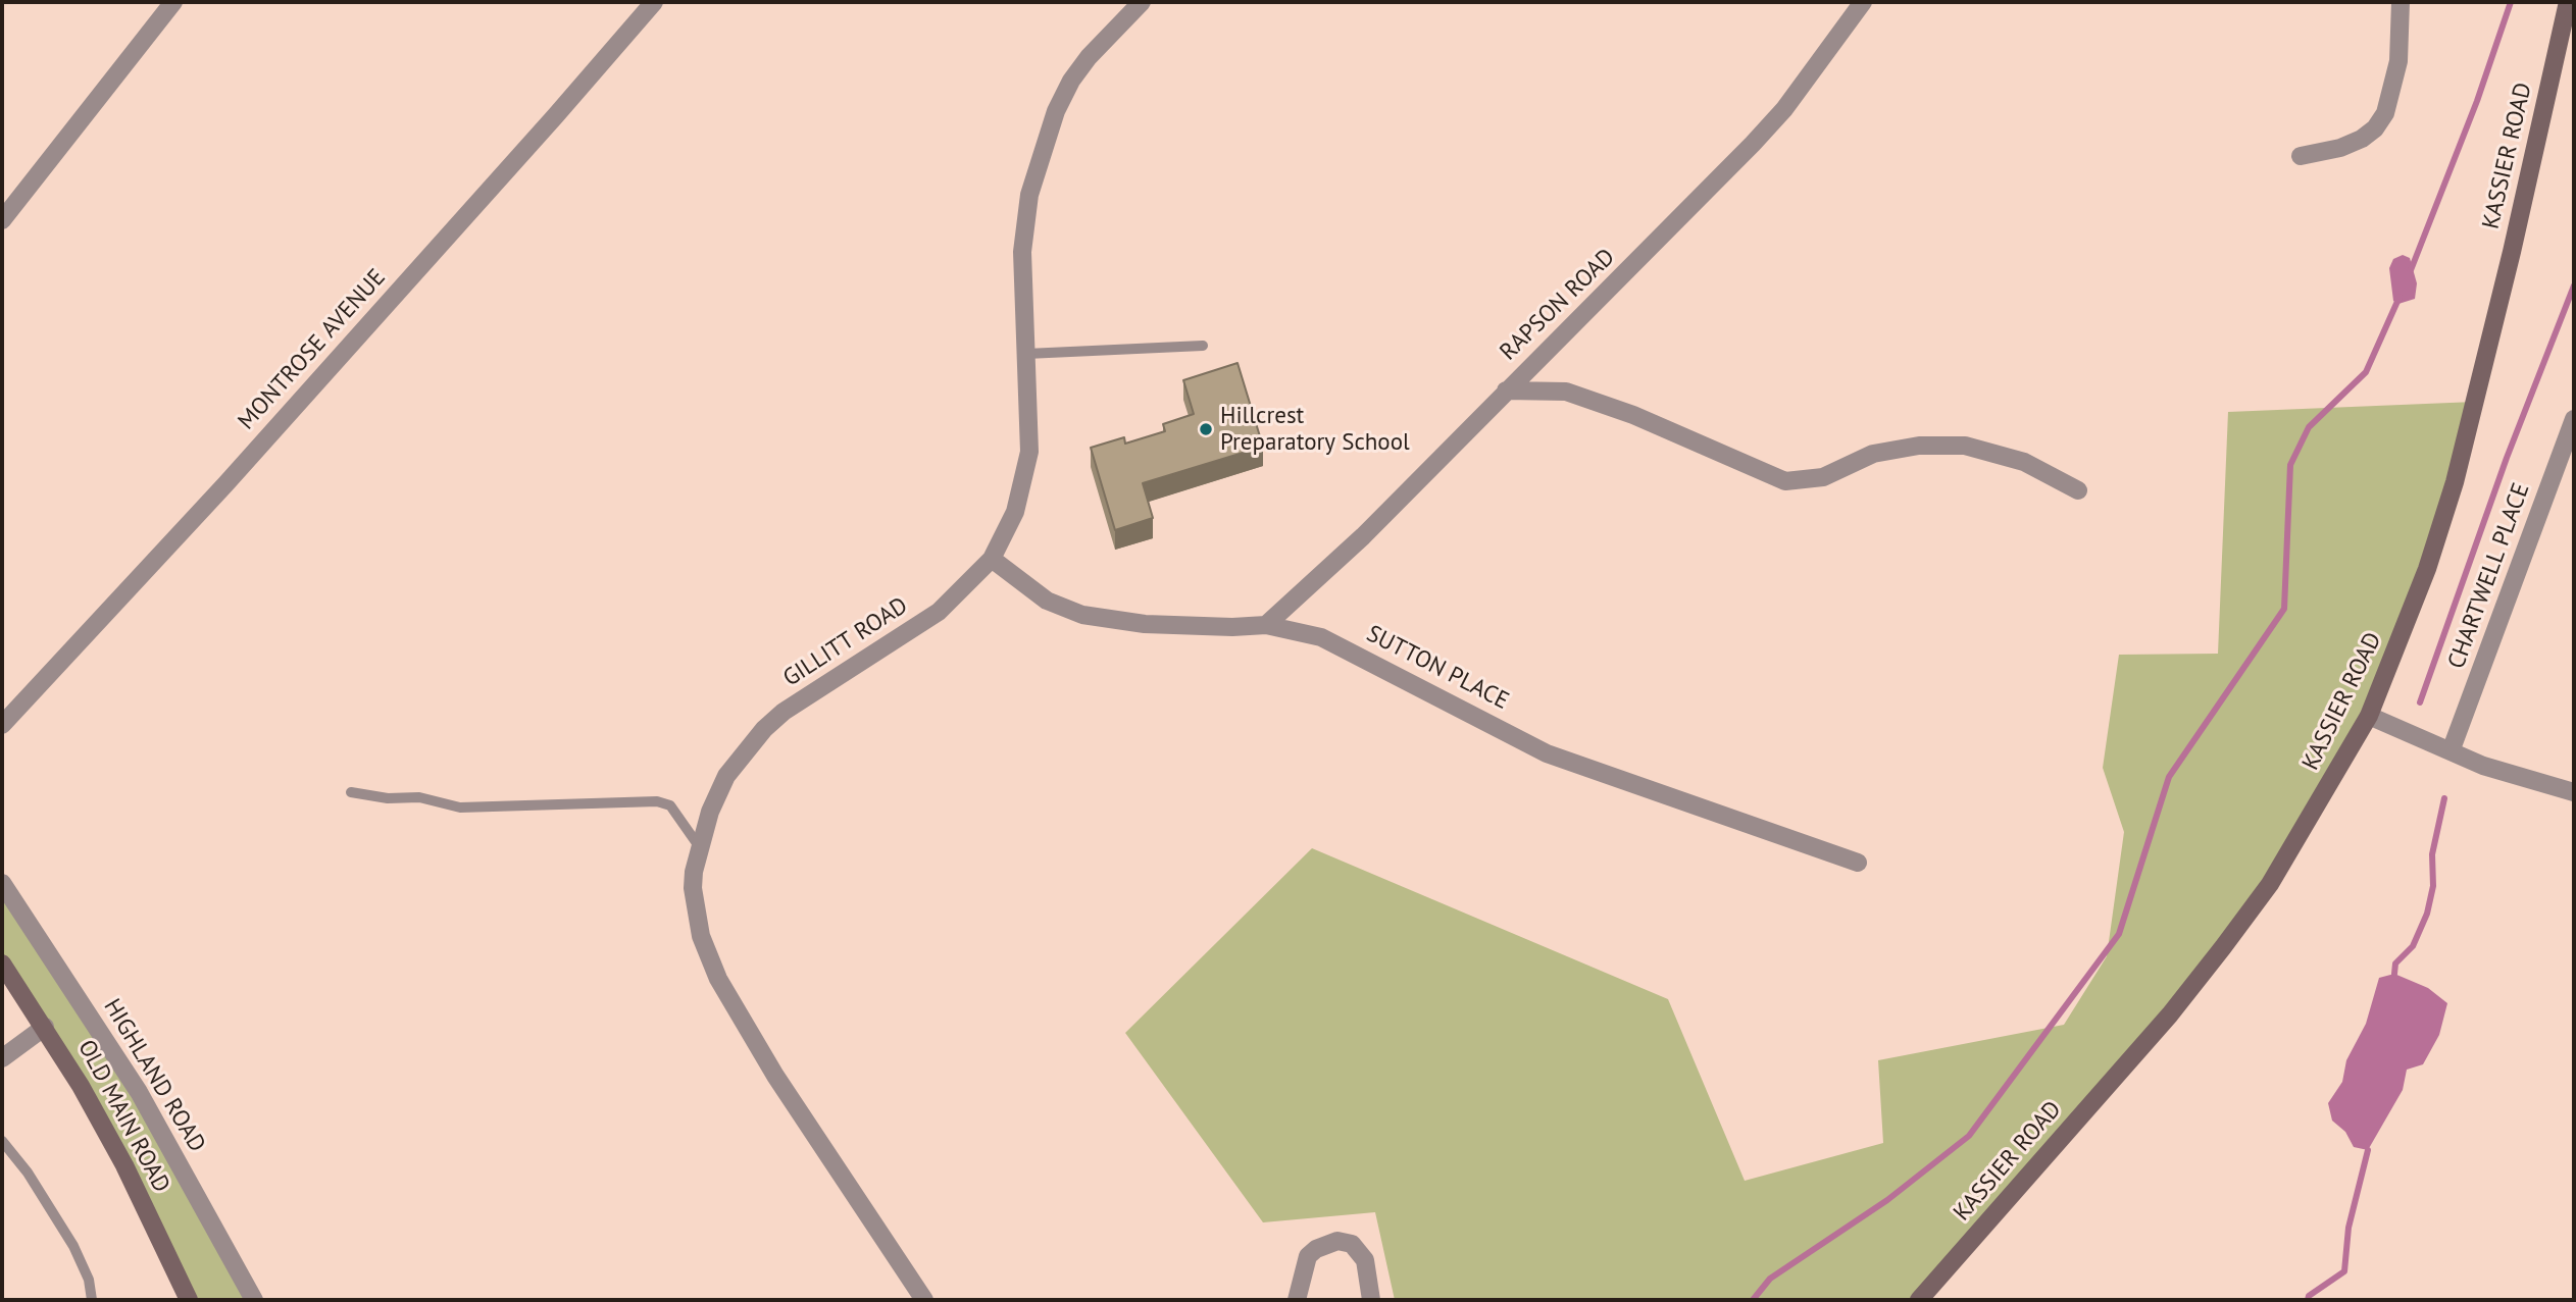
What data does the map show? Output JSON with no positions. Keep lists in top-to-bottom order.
{
  "streets": {
    "main road": ["KASSIER ROAD", "OLD MAIN ROAD"],
    "street": [
      "RAPSON ROAD",
      "MONTROSE AVENUE",
      "CHARTWELL PLACE",
      "GILLITT ROAD",
      "SUTTON PLACE",
      "HIGHLAND ROAD"
    ]
  },
  "crossings": [
    ["RAPSON ROAD", "SUTTON PLACE"],
    ["GILLITT ROAD", "SUTTON PLACE"]
  ],
  "places": ["Hillcrest Preparatory School"]
}
